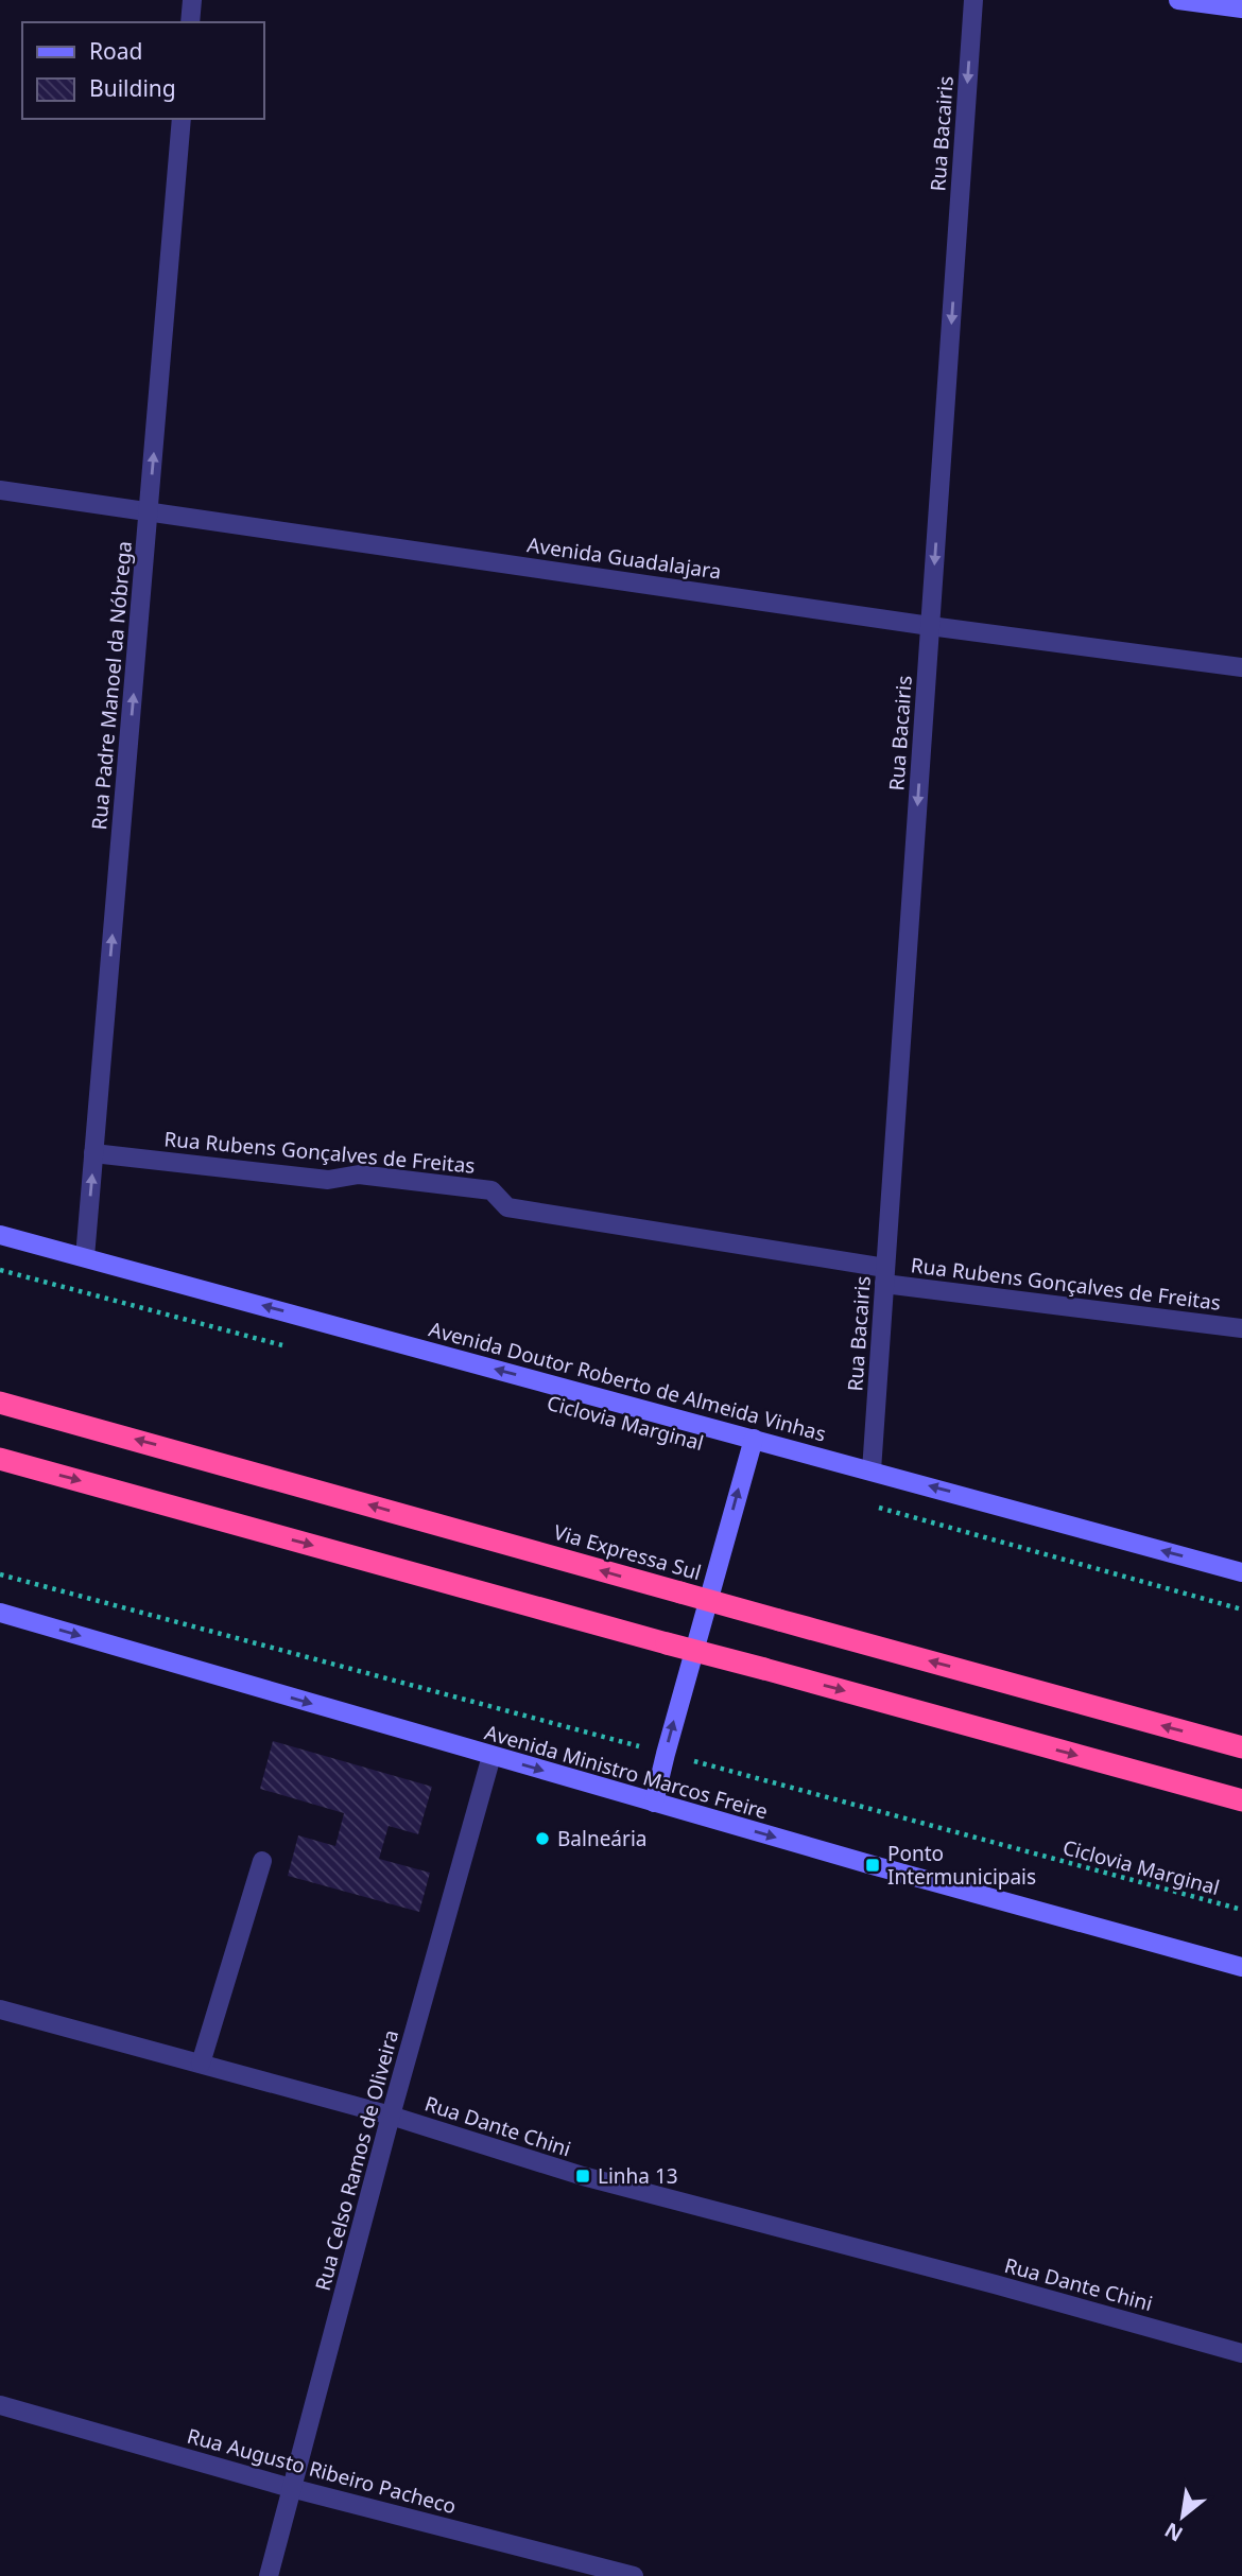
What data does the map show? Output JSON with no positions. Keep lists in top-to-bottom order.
{
  "streets": {
    "highway": ["Via Expressa Sul"],
    "main road": ["Avenida Doutor Roberto de Almeida Vinhas", "Avenida Ministro Marcos Freire"],
    "street": [
      "Rua Bacairis",
      "Avenida Guadalajara",
      "Rua Padre Manoel da Nóbrega",
      "Rua Rubens Gonçalves de Freitas",
      "Rua Dante Chini",
      "Rua Celso Ramos de Oliveira",
      "Rua Augusto Ribeiro Pacheco"
    ],
    "path": ["Ciclovia Marginal"]
  },
  "crossings": [
    ["Rua Bacairis", "Avenida Guadalajara"],
    ["Rua Bacairis", "Rua Rubens Gonçalves de Freitas"],
    ["Rua Bacairis", "Avenida Doutor Roberto de Almeida Vinhas"],
    ["Avenida Guadalajara", "Rua Padre Manoel da Nóbrega"],
    ["Rua Padre Manoel da Nóbrega", "Rua Rubens Gonçalves de Freitas"],
    ["Rua Padre Manoel da Nóbrega", "Avenida Doutor Roberto de Almeida Vinhas"],
    ["Avenida Ministro Marcos Freire", "Rua Celso Ramos de Oliveira"],
    ["Rua Dante Chini", "Rua Celso Ramos de Oliveira"],
    ["Rua Celso Ramos de Oliveira", "Rua Augusto Ribeiro Pacheco"]
  ],
  "one_way": [
    "Rua Bacairis",
    "Rua Padre Manoel da Nóbrega",
    "Avenida Doutor Roberto de Almeida Vinhas",
    "Avenida Ministro Marcos Freire"
  ],
  "places": {
    "other": ["Balneária"],
    "transit": ["Ponto Intermunicipais", "Linha 13"]
  },
  "legend": ["Road", "Building"],
  "north": "bottom left"
}
